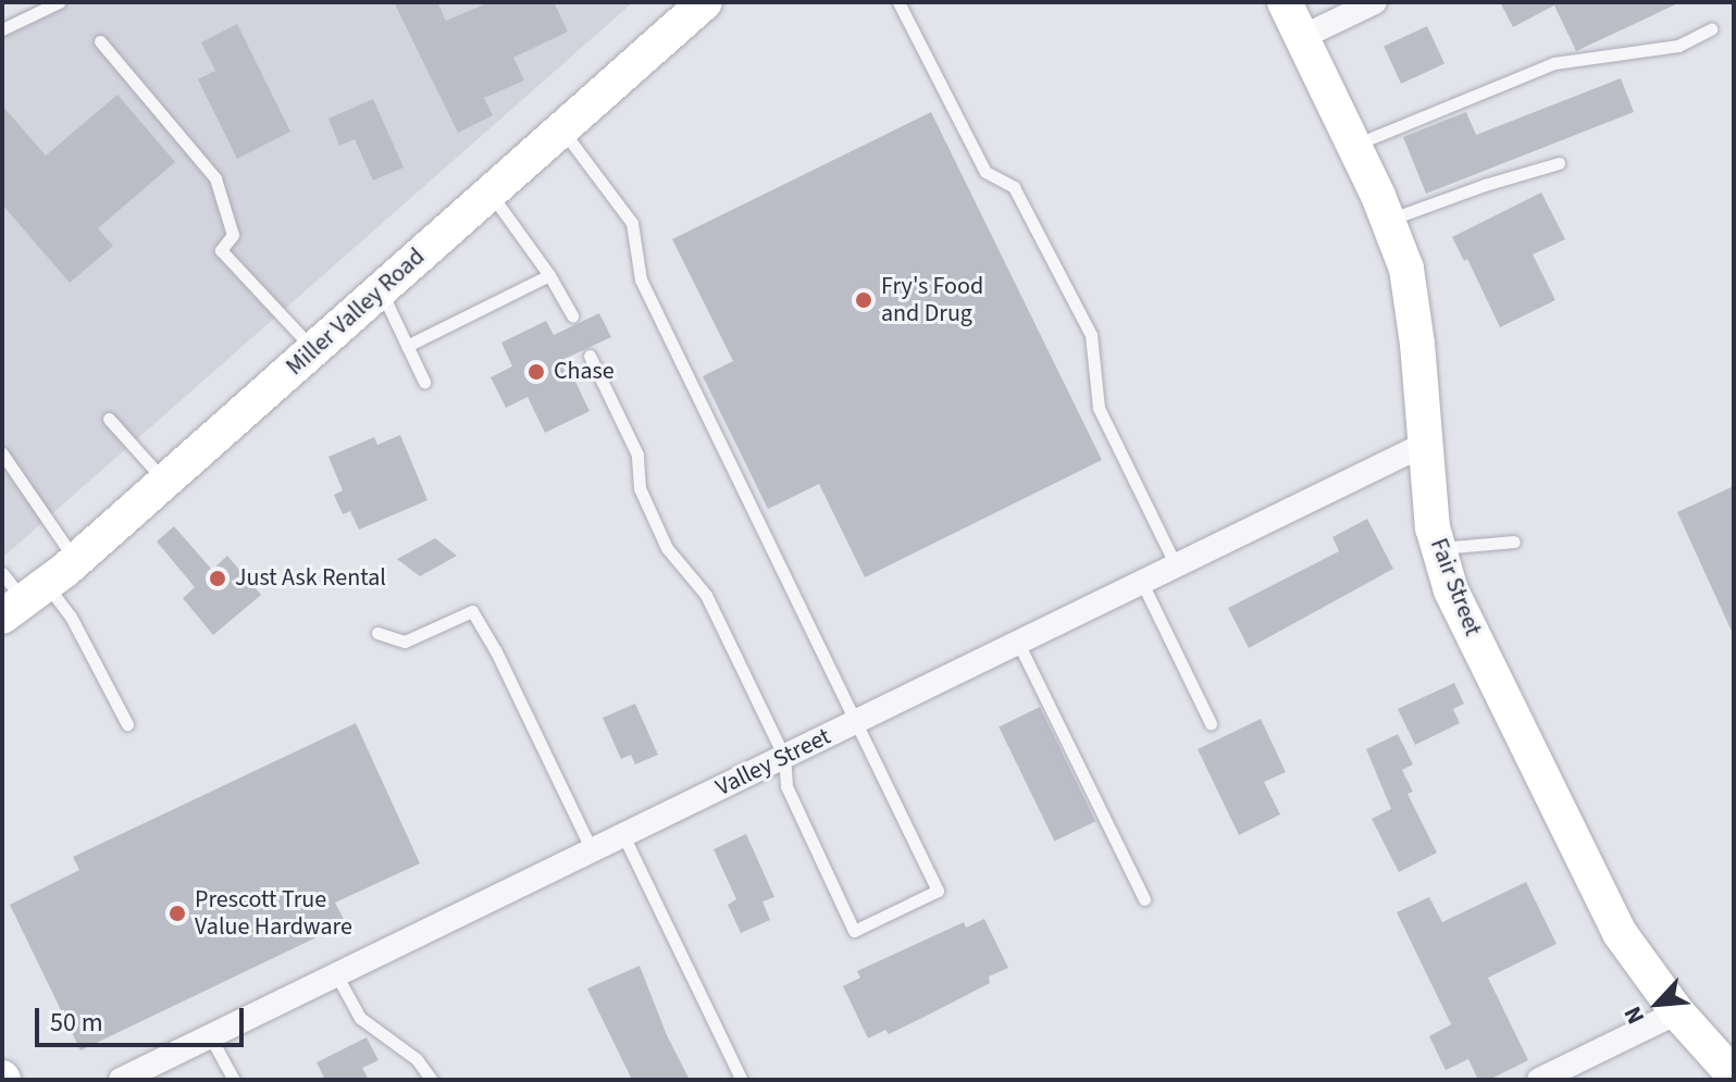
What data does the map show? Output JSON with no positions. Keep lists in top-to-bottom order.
{
  "streets": {
    "street": ["Miller Valley Road", "Fair Street", "Valley Street"]
  },
  "crossings": [
    ["Fair Street", "Valley Street"]
  ],
  "places": [
    "Fry's Food and Drug",
    "Chase",
    "Just Ask Rental",
    "Prescott True Value Hardware"
  ],
  "scale_bar": "50 m",
  "north": "bottom left"
}
